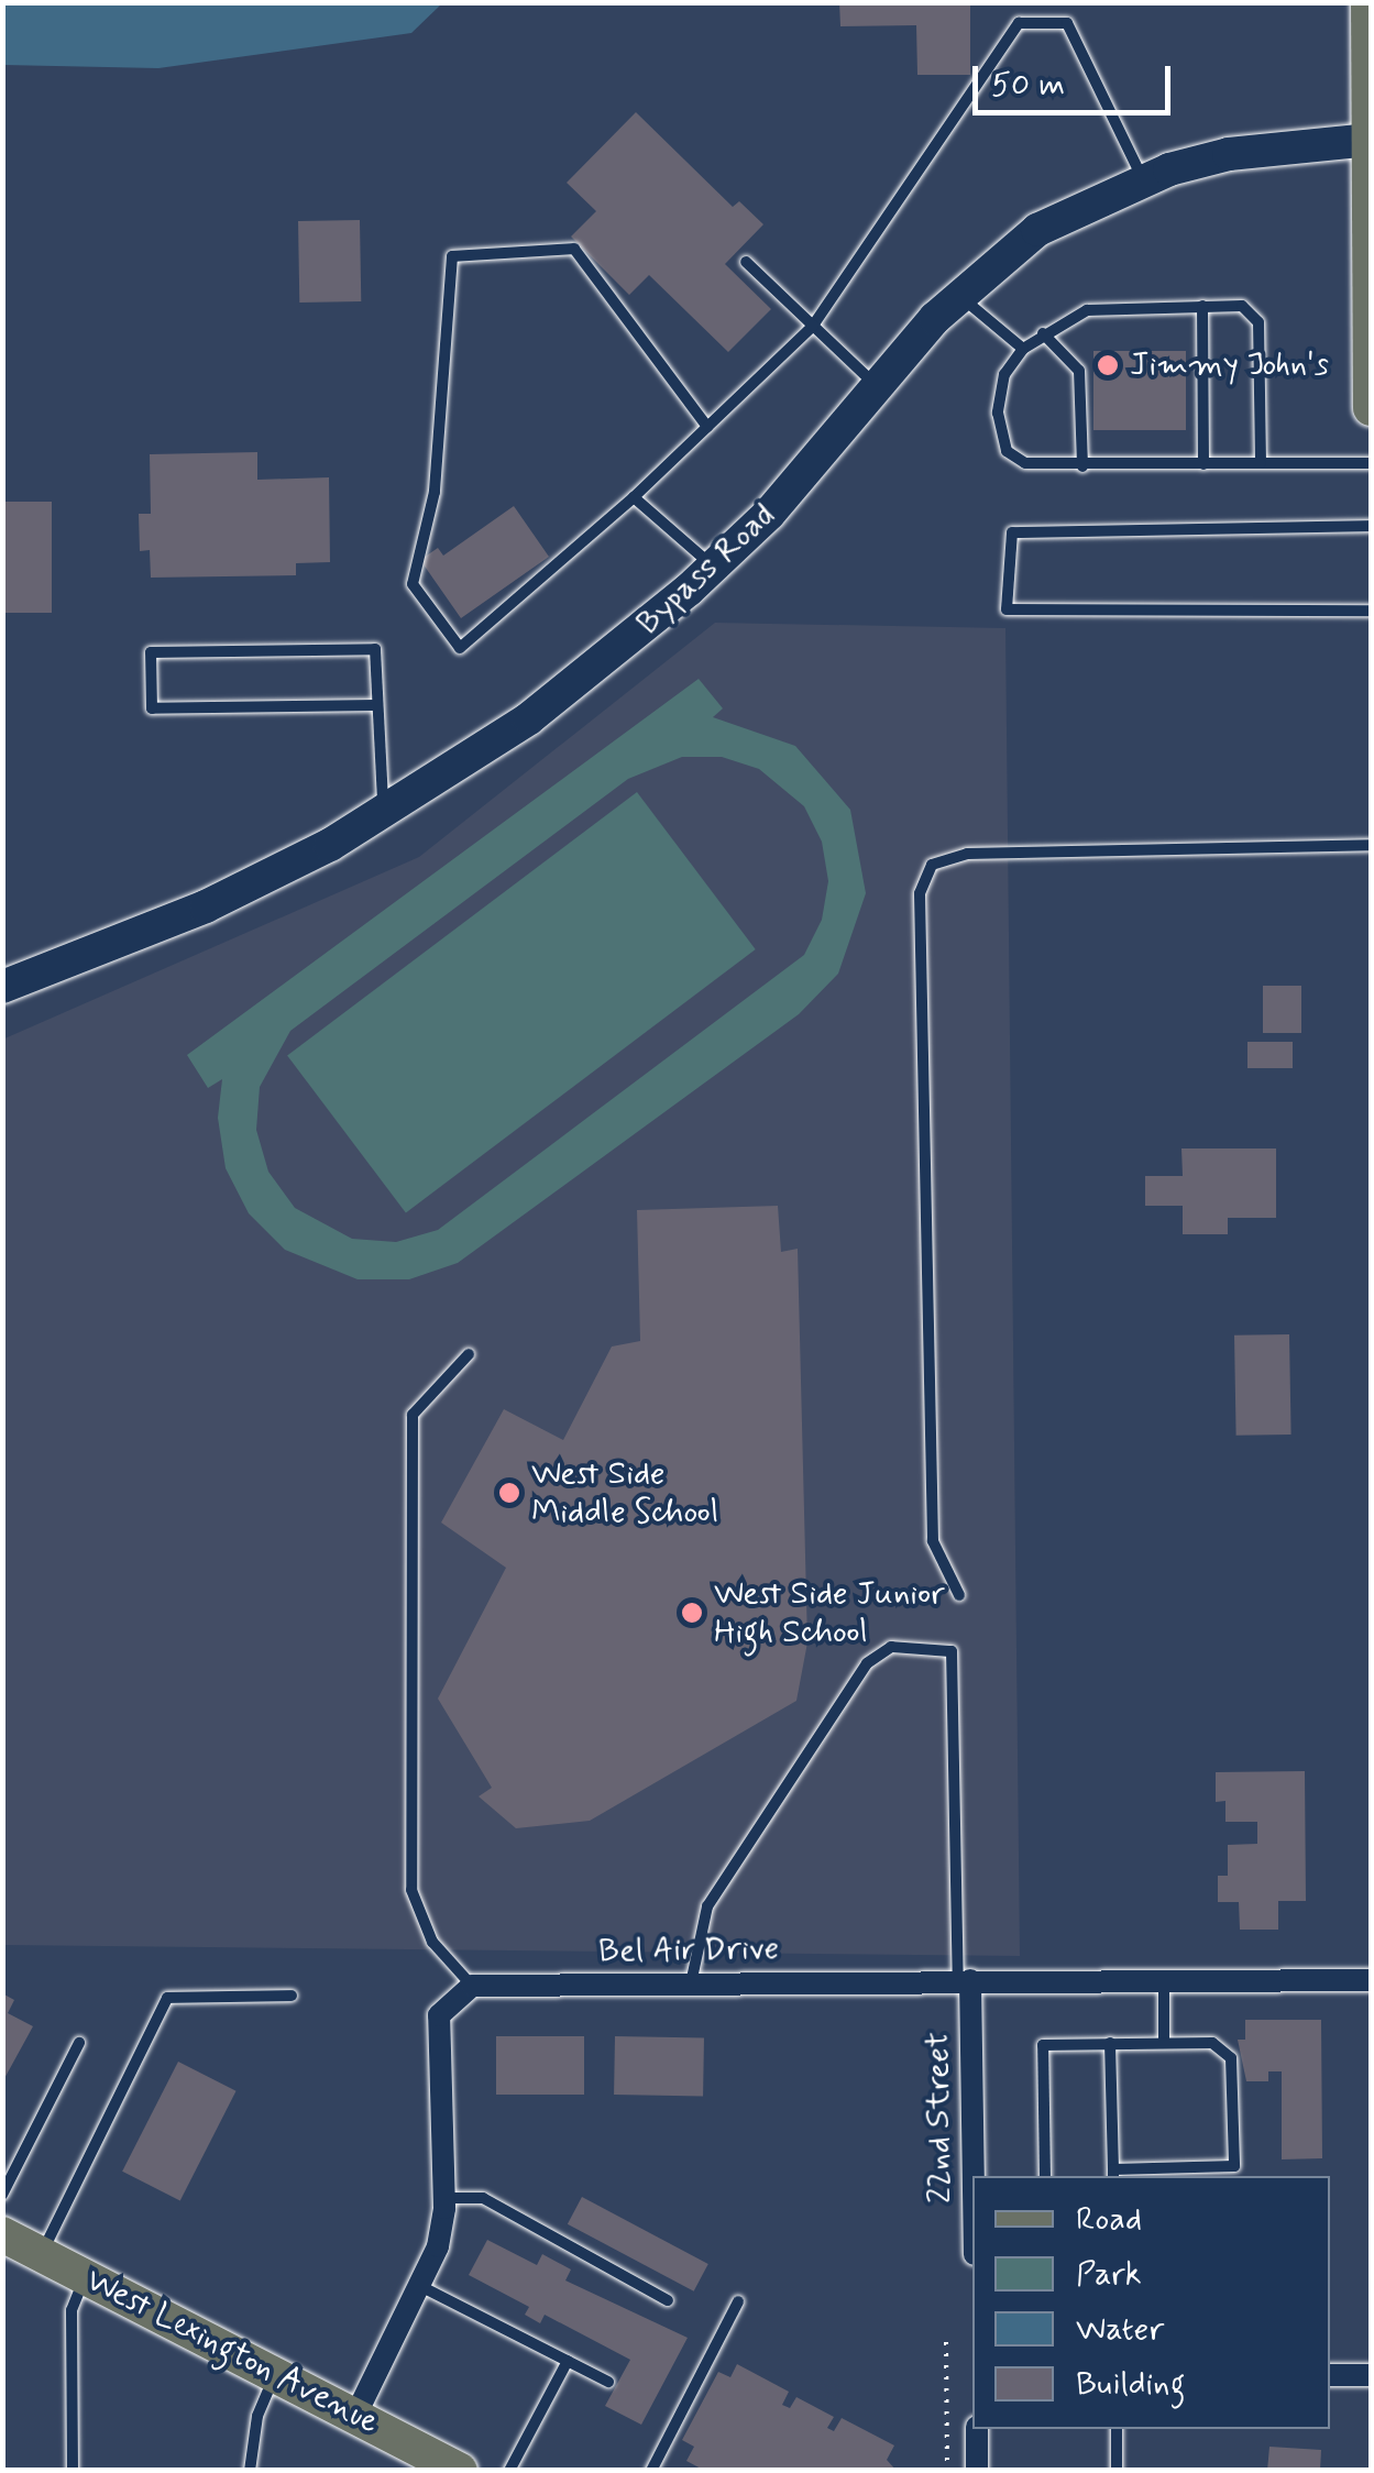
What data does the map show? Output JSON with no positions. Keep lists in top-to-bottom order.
{
  "streets": {
    "main road": ["Bypass Road", "West Lexington Avenue"],
    "street": ["Bel Air Drive", "22nd Street"]
  },
  "crossings": [
    ["Bel Air Drive", "22nd Street"]
  ],
  "places": ["Jimmy John's", "West Side Middle School", "West Side Junior High School"],
  "legend": [
    "Road",
    "Park",
    "Water",
    "Building"
  ],
  "scale_bar": "50 m"
}
